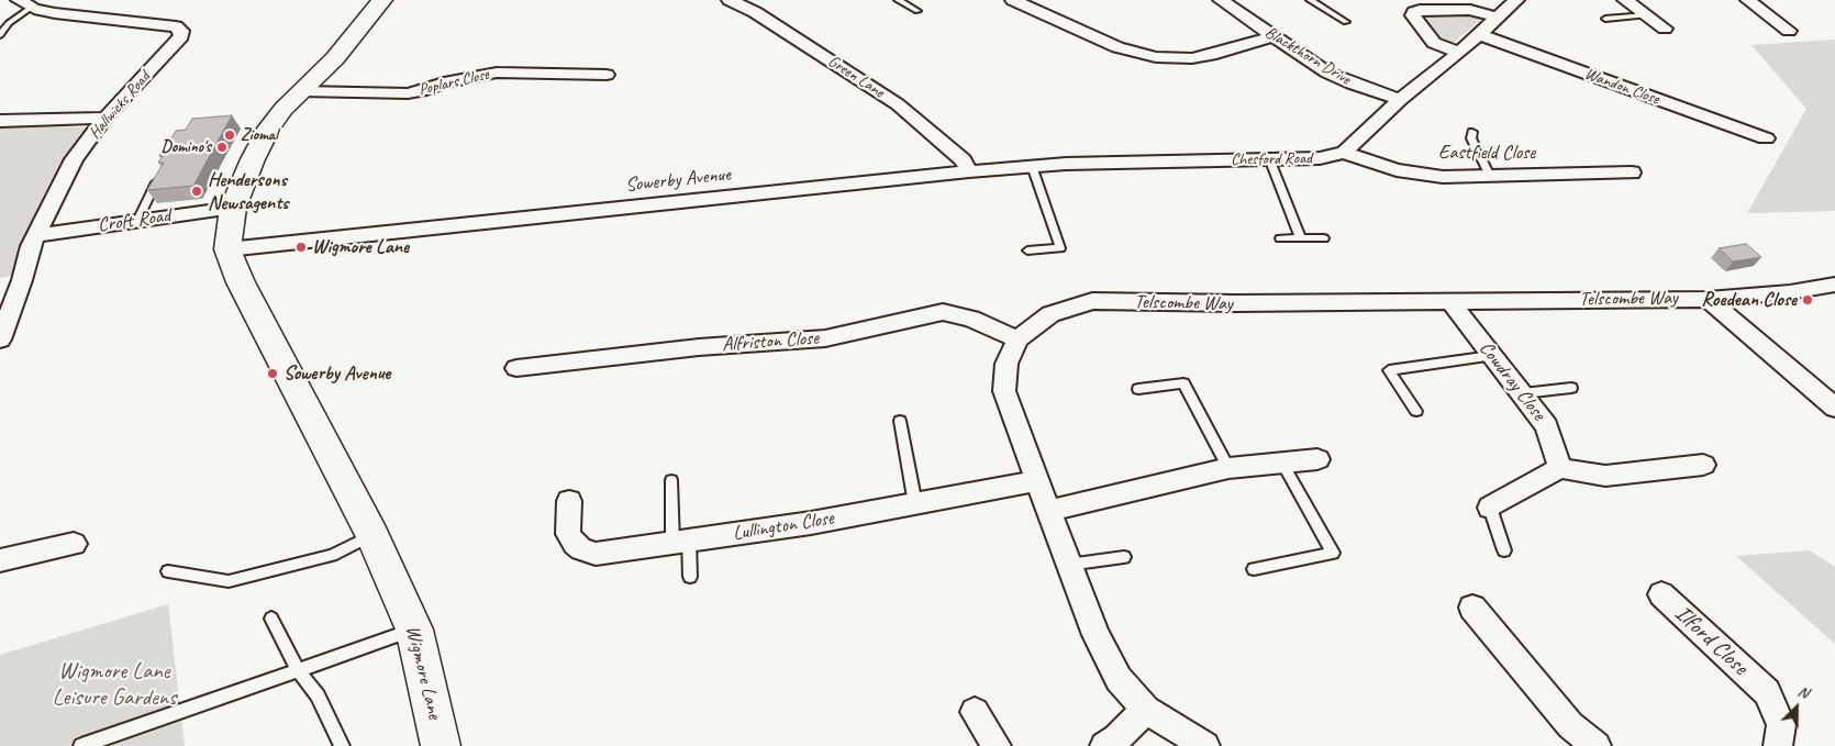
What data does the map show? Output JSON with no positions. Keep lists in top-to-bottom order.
{
  "streets": {
    "street": [
      "Blackthorn Drive",
      "Green Lane",
      "Poplars Close",
      "Wandon Close",
      "Hallwicks Road",
      "Eastfield Close",
      "Chesford Road",
      "Sowerby Avenue",
      "Croft Road",
      "Telscombe Way",
      "Alfriston Close",
      "Cowdray Close",
      "Lullington Close",
      "Ilford Close",
      "Wigmore Lane"
    ]
  },
  "crossings": [
    ["Green Lane", "Chesford Road"],
    ["Green Lane", "Sowerby Avenue"],
    ["Poplars Close", "Wigmore Lane"],
    ["Hallwicks Road", "Croft Road"],
    ["Eastfield Close", "Chesford Road"],
    ["Chesford Road", "Sowerby Avenue"],
    ["Sowerby Avenue", "Wigmore Lane"],
    ["Croft Road", "Wigmore Lane"],
    ["Telscombe Way", "Alfriston Close"],
    ["Telscombe Way", "Cowdray Close"],
    ["Telscombe Way", "Lullington Close"]
  ],
  "parks": ["Wigmore Lane Leisure Gardens"],
  "places": [
    "Ziomal",
    "Domino's",
    "Hendersons Newsagents",
    "Wigmore Lane",
    "Roedean Close",
    "Sowerby Avenue"
  ],
  "north": "top right"
}
